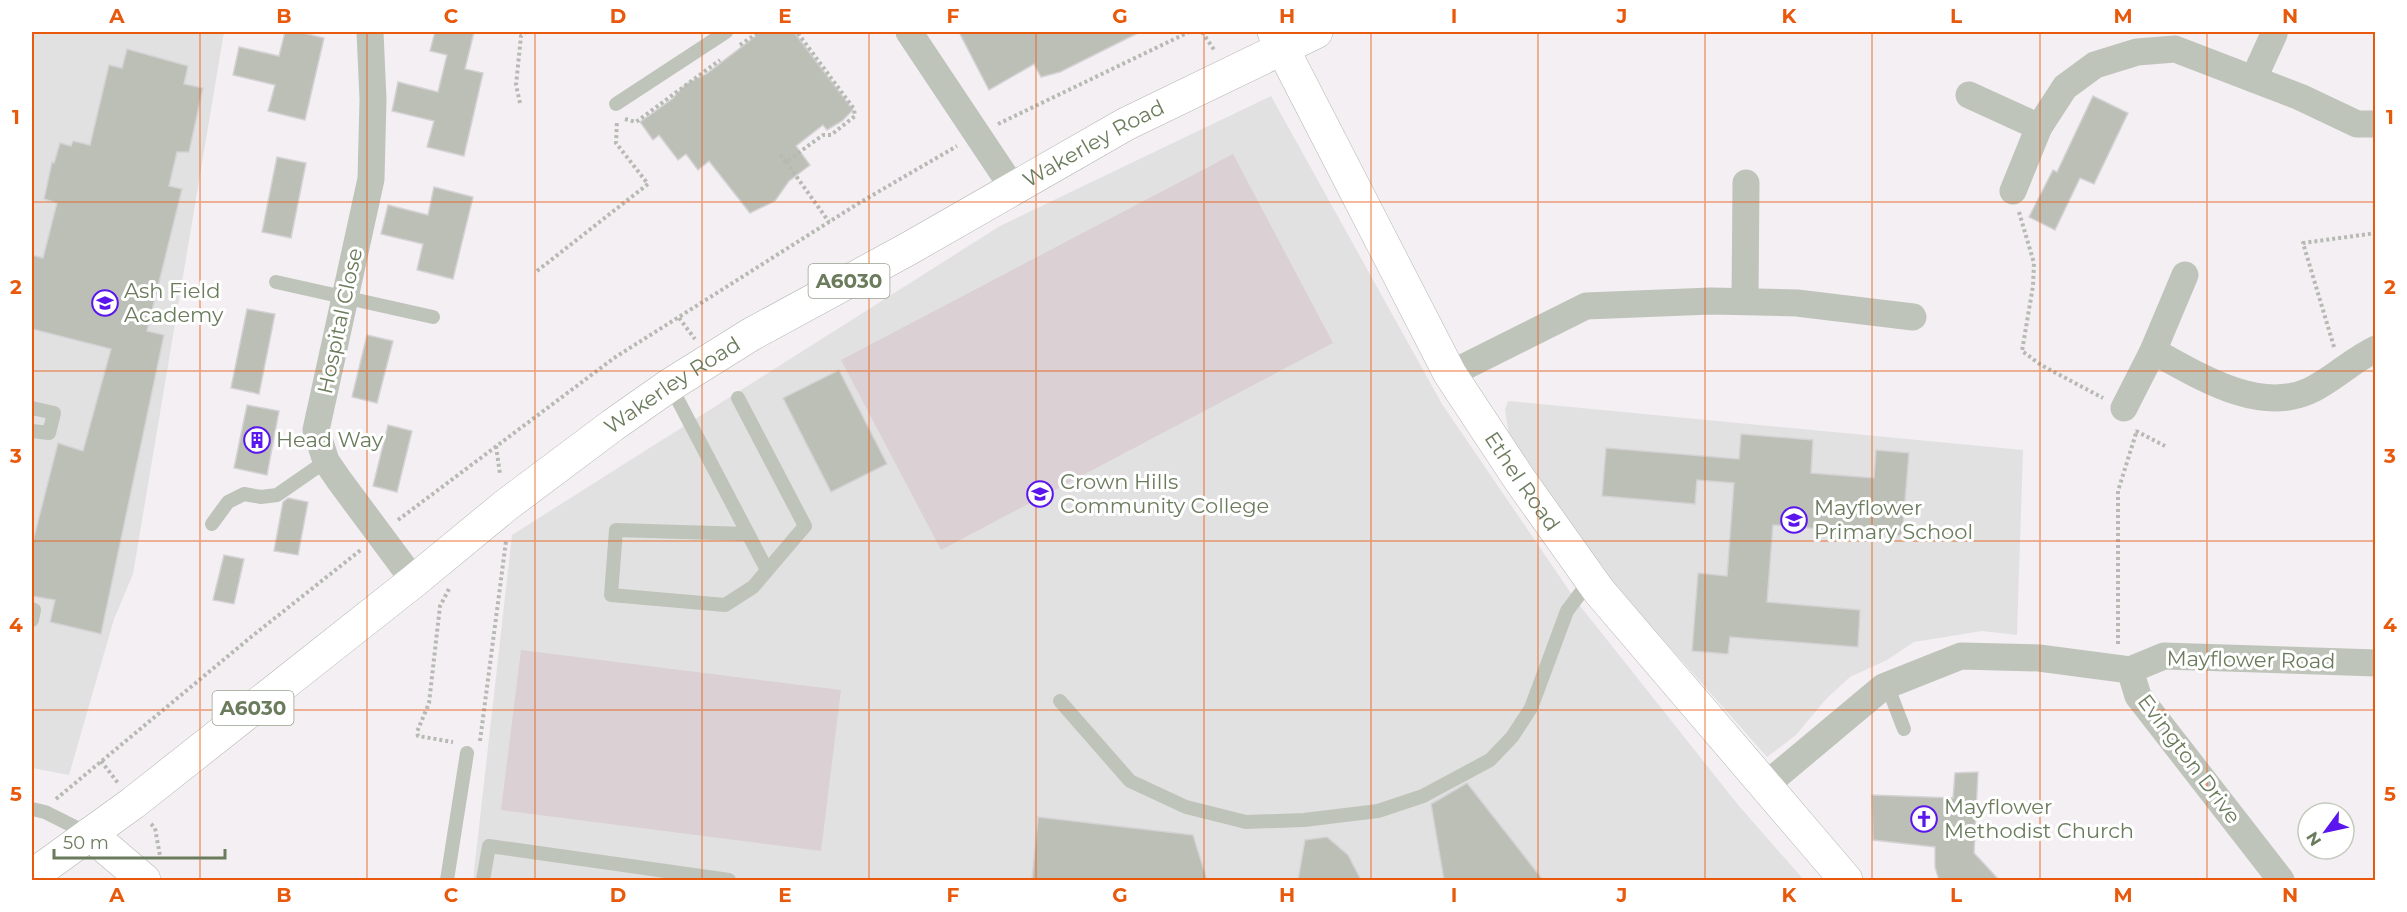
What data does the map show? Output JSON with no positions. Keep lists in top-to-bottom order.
{
  "streets": {
    "main road": ["Wakerley Road", "A6030", "Ethel Road"],
    "street": ["Hospital Close", "Mayflower Road", "Evington Drive"]
  },
  "crossings": [
    ["Wakerley Road", "A6030"],
    ["Wakerley Road", "Hospital Close"],
    ["Wakerley Road", "Ethel Road"],
    ["Mayflower Road", "Evington Drive"]
  ],
  "places": {
    "school or university": ["Ash Field Academy", "Crown Hills Community College", "Mayflower Primary School"],
    "building": ["Head Way"],
    "church": ["Mayflower Methodist Church"]
  },
  "scale_bar": "50 m",
  "north": "bottom left",
  "grid": {
    "columns": [
      "A",
      "B",
      "C",
      "D",
      "E",
      "F",
      "G",
      "H",
      "I",
      "J",
      "K",
      "L",
      "M",
      "N"
    ],
    "rows": [
      "1",
      "2",
      "3",
      "4",
      "5"
    ]
  }
}
